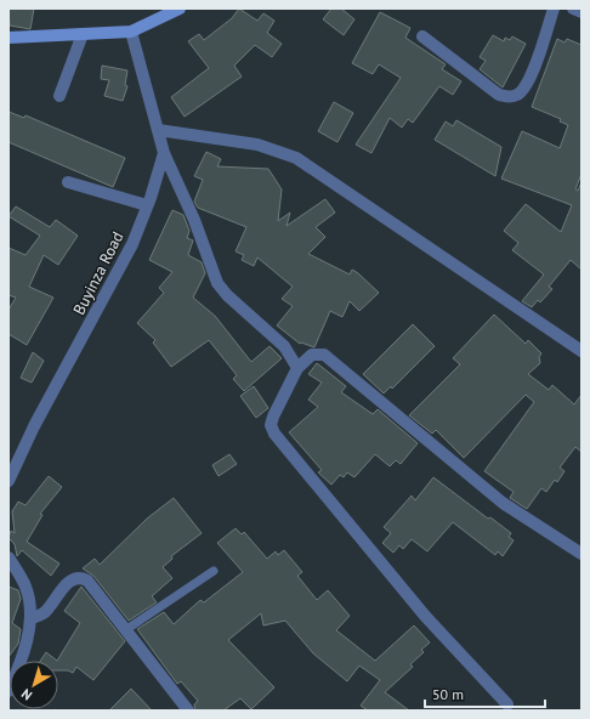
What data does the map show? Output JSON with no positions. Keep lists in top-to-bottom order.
{
  "streets": {
    "street": ["Buyinza Road"]
  },
  "scale_bar": "50 m",
  "north": "bottom left"
}
